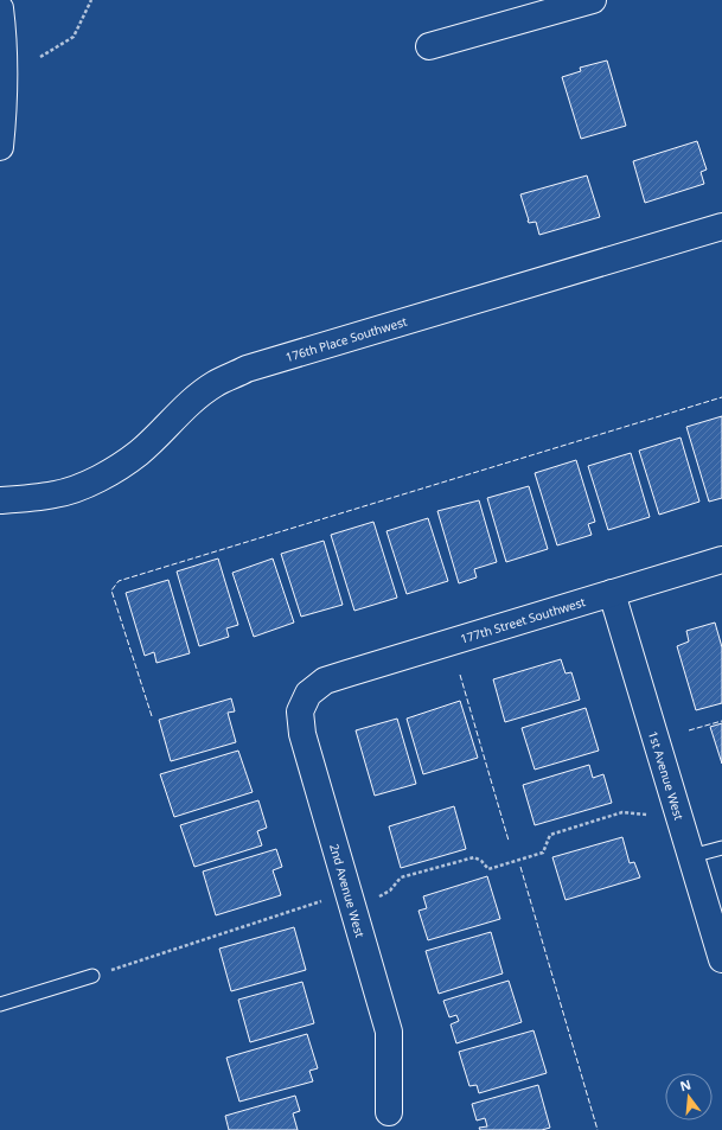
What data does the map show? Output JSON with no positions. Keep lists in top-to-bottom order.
{
  "streets": {
    "street": [
      "176th Place Southwest",
      "177th Street Southwest",
      "1st Avenue West",
      "2nd Avenue West"
    ]
  },
  "crossings": [
    ["177th Street Southwest", "1st Avenue West"],
    ["177th Street Southwest", "2nd Avenue West"]
  ],
  "north": "top"
}
